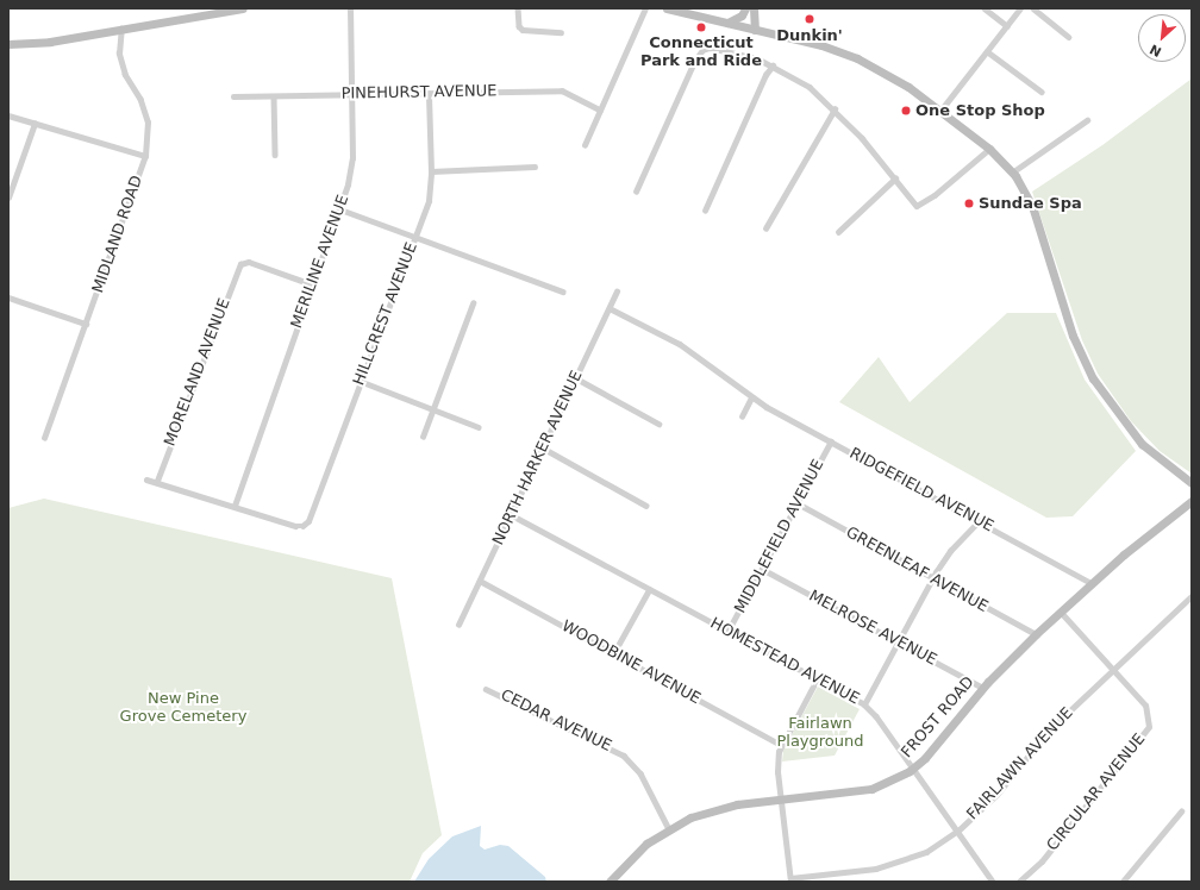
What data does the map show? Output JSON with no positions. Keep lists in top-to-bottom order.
{
  "streets": {
    "main road": ["FROST ROAD"],
    "street": [
      "PINEHURST AVENUE",
      "MIDLAND ROAD",
      "MERILINE AVENUE",
      "HILLCREST AVENUE",
      "MORELAND AVENUE",
      "NORTH HARKER AVENUE",
      "RIDGEFIELD AVENUE",
      "MIDDLEFIELD AVENUE",
      "GREENLEAF AVENUE",
      "MELROSE AVENUE",
      "HOMESTEAD AVENUE",
      "WOODBINE AVENUE",
      "CEDAR AVENUE",
      "FAIRLAWN AVENUE",
      "CIRCULAR AVENUE"
    ]
  },
  "crossings": [
    ["PINEHURST AVENUE", "MERILINE AVENUE"],
    ["PINEHURST AVENUE", "HILLCREST AVENUE"],
    ["MERILINE AVENUE", "HILLCREST AVENUE"],
    ["MERILINE AVENUE", "MORELAND AVENUE"],
    ["NORTH HARKER AVENUE", "RIDGEFIELD AVENUE"],
    ["NORTH HARKER AVENUE", "HOMESTEAD AVENUE"],
    ["NORTH HARKER AVENUE", "WOODBINE AVENUE"],
    ["RIDGEFIELD AVENUE", "MIDDLEFIELD AVENUE"],
    ["RIDGEFIELD AVENUE", "FROST ROAD"],
    ["MIDDLEFIELD AVENUE", "GREENLEAF AVENUE"],
    ["MIDDLEFIELD AVENUE", "MELROSE AVENUE"],
    ["MIDDLEFIELD AVENUE", "HOMESTEAD AVENUE"],
    ["GREENLEAF AVENUE", "FROST ROAD"],
    ["MELROSE AVENUE", "FROST ROAD"],
    ["HOMESTEAD AVENUE", "FROST ROAD"],
    ["HOMESTEAD AVENUE", "FAIRLAWN AVENUE"],
    ["FROST ROAD", "CEDAR AVENUE"],
    ["FROST ROAD", "CIRCULAR AVENUE"],
    ["FAIRLAWN AVENUE", "CIRCULAR AVENUE"]
  ],
  "parks": ["New Pine Grove Cemetery", "Fairlawn Playground"],
  "places": [
    "Dunkin'",
    "Connecticut Park and Ride",
    "One Stop Shop",
    "Sundae Spa"
  ],
  "north": "bottom left"
}
